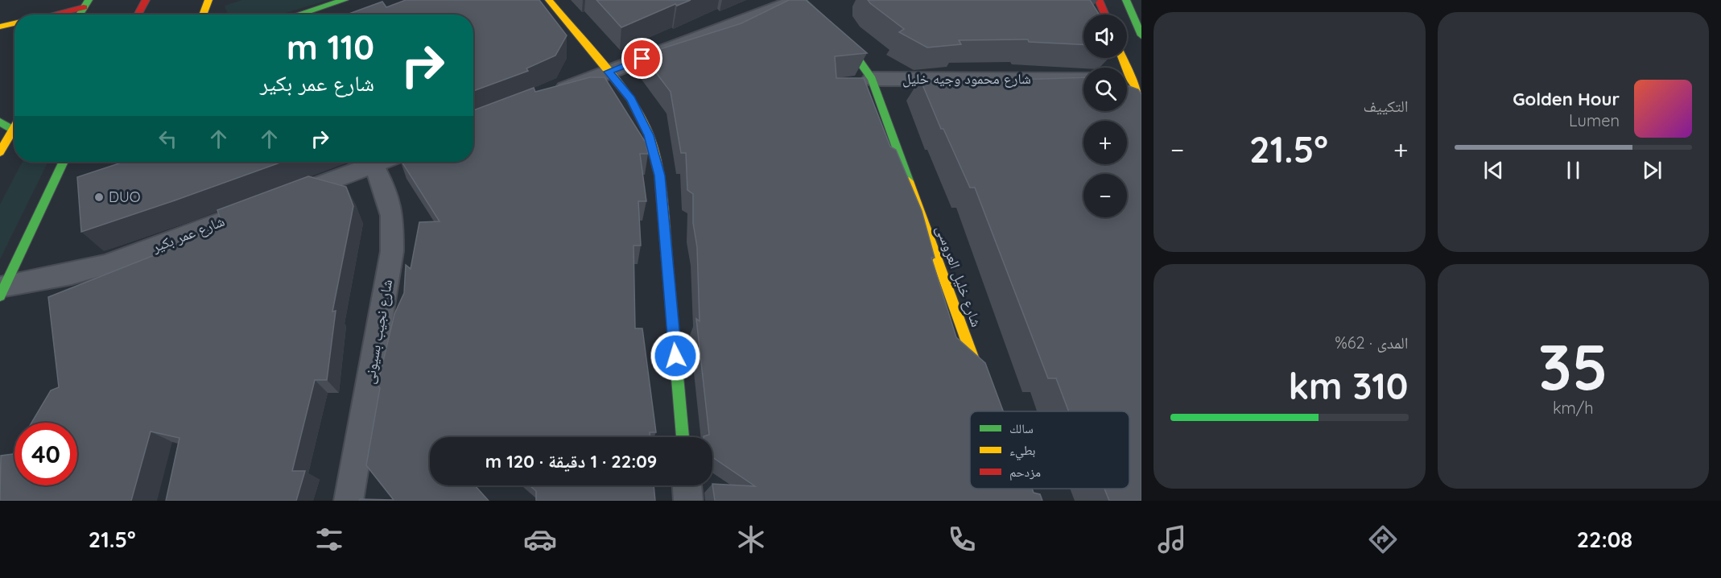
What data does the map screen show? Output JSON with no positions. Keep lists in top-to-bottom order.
{
  "streets": {
    "street": [
      "شارع محمود وجيه خليل",
      "شارع عمر بكير",
      "شارع خليل العروسى",
      "شارع نجيب بسيونى"
    ]
  },
  "crossings": [
    ["شارع محمود وجيه خليل", "شارع خليل العروسى"]
  ],
  "places": ["DUO"],
  "legend": ["سالك", "بطيء", "مزدحم"],
  "page": {
    "tile": [
      "التكييف",
      ["35", "km/h"],
      ["المدى · 62%", "310 km"]
    ],
    "map_buttons": ["+", "−"],
    "turn": ["110 m", "شارع عمر بكير"],
    "song": ["Golden Hour", "Lumen"],
    "heat": ["−", "21.5°", "+"],
    "limit": "40",
    "trip": "22:09 · 1 دقيقة · 120 m",
    "tabs": ["22:08", "21.5°"]
  }
}
